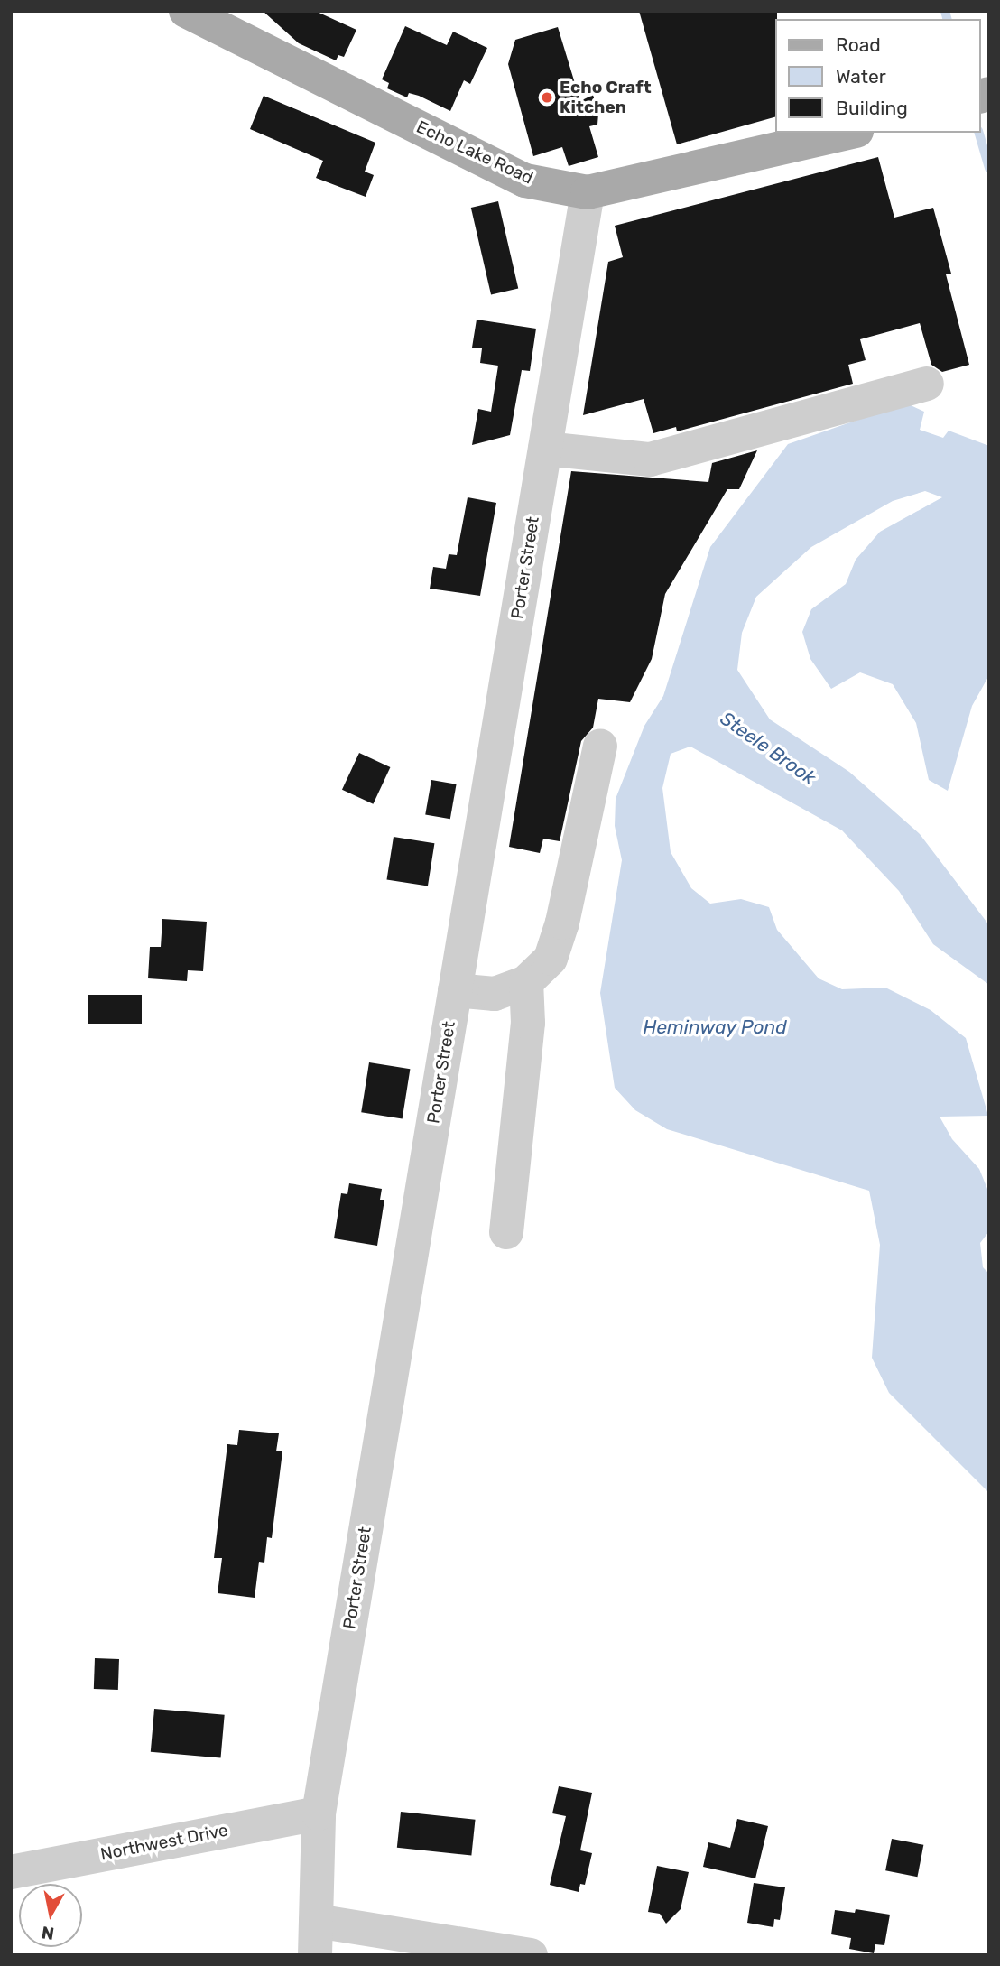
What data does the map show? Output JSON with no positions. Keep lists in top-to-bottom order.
{
  "streets": {
    "main road": ["Echo Lake Road"],
    "street": ["Porter Street", "Northwest Drive"]
  },
  "crossings": [
    ["Echo Lake Road", "Porter Street"],
    ["Porter Street", "Northwest Drive"]
  ],
  "water": ["Steele Brook", "Heminway Pond"],
  "places": ["Echo Craft Kitchen"],
  "legend": ["Road", "Water", "Building"],
  "north": "bottom"
}
